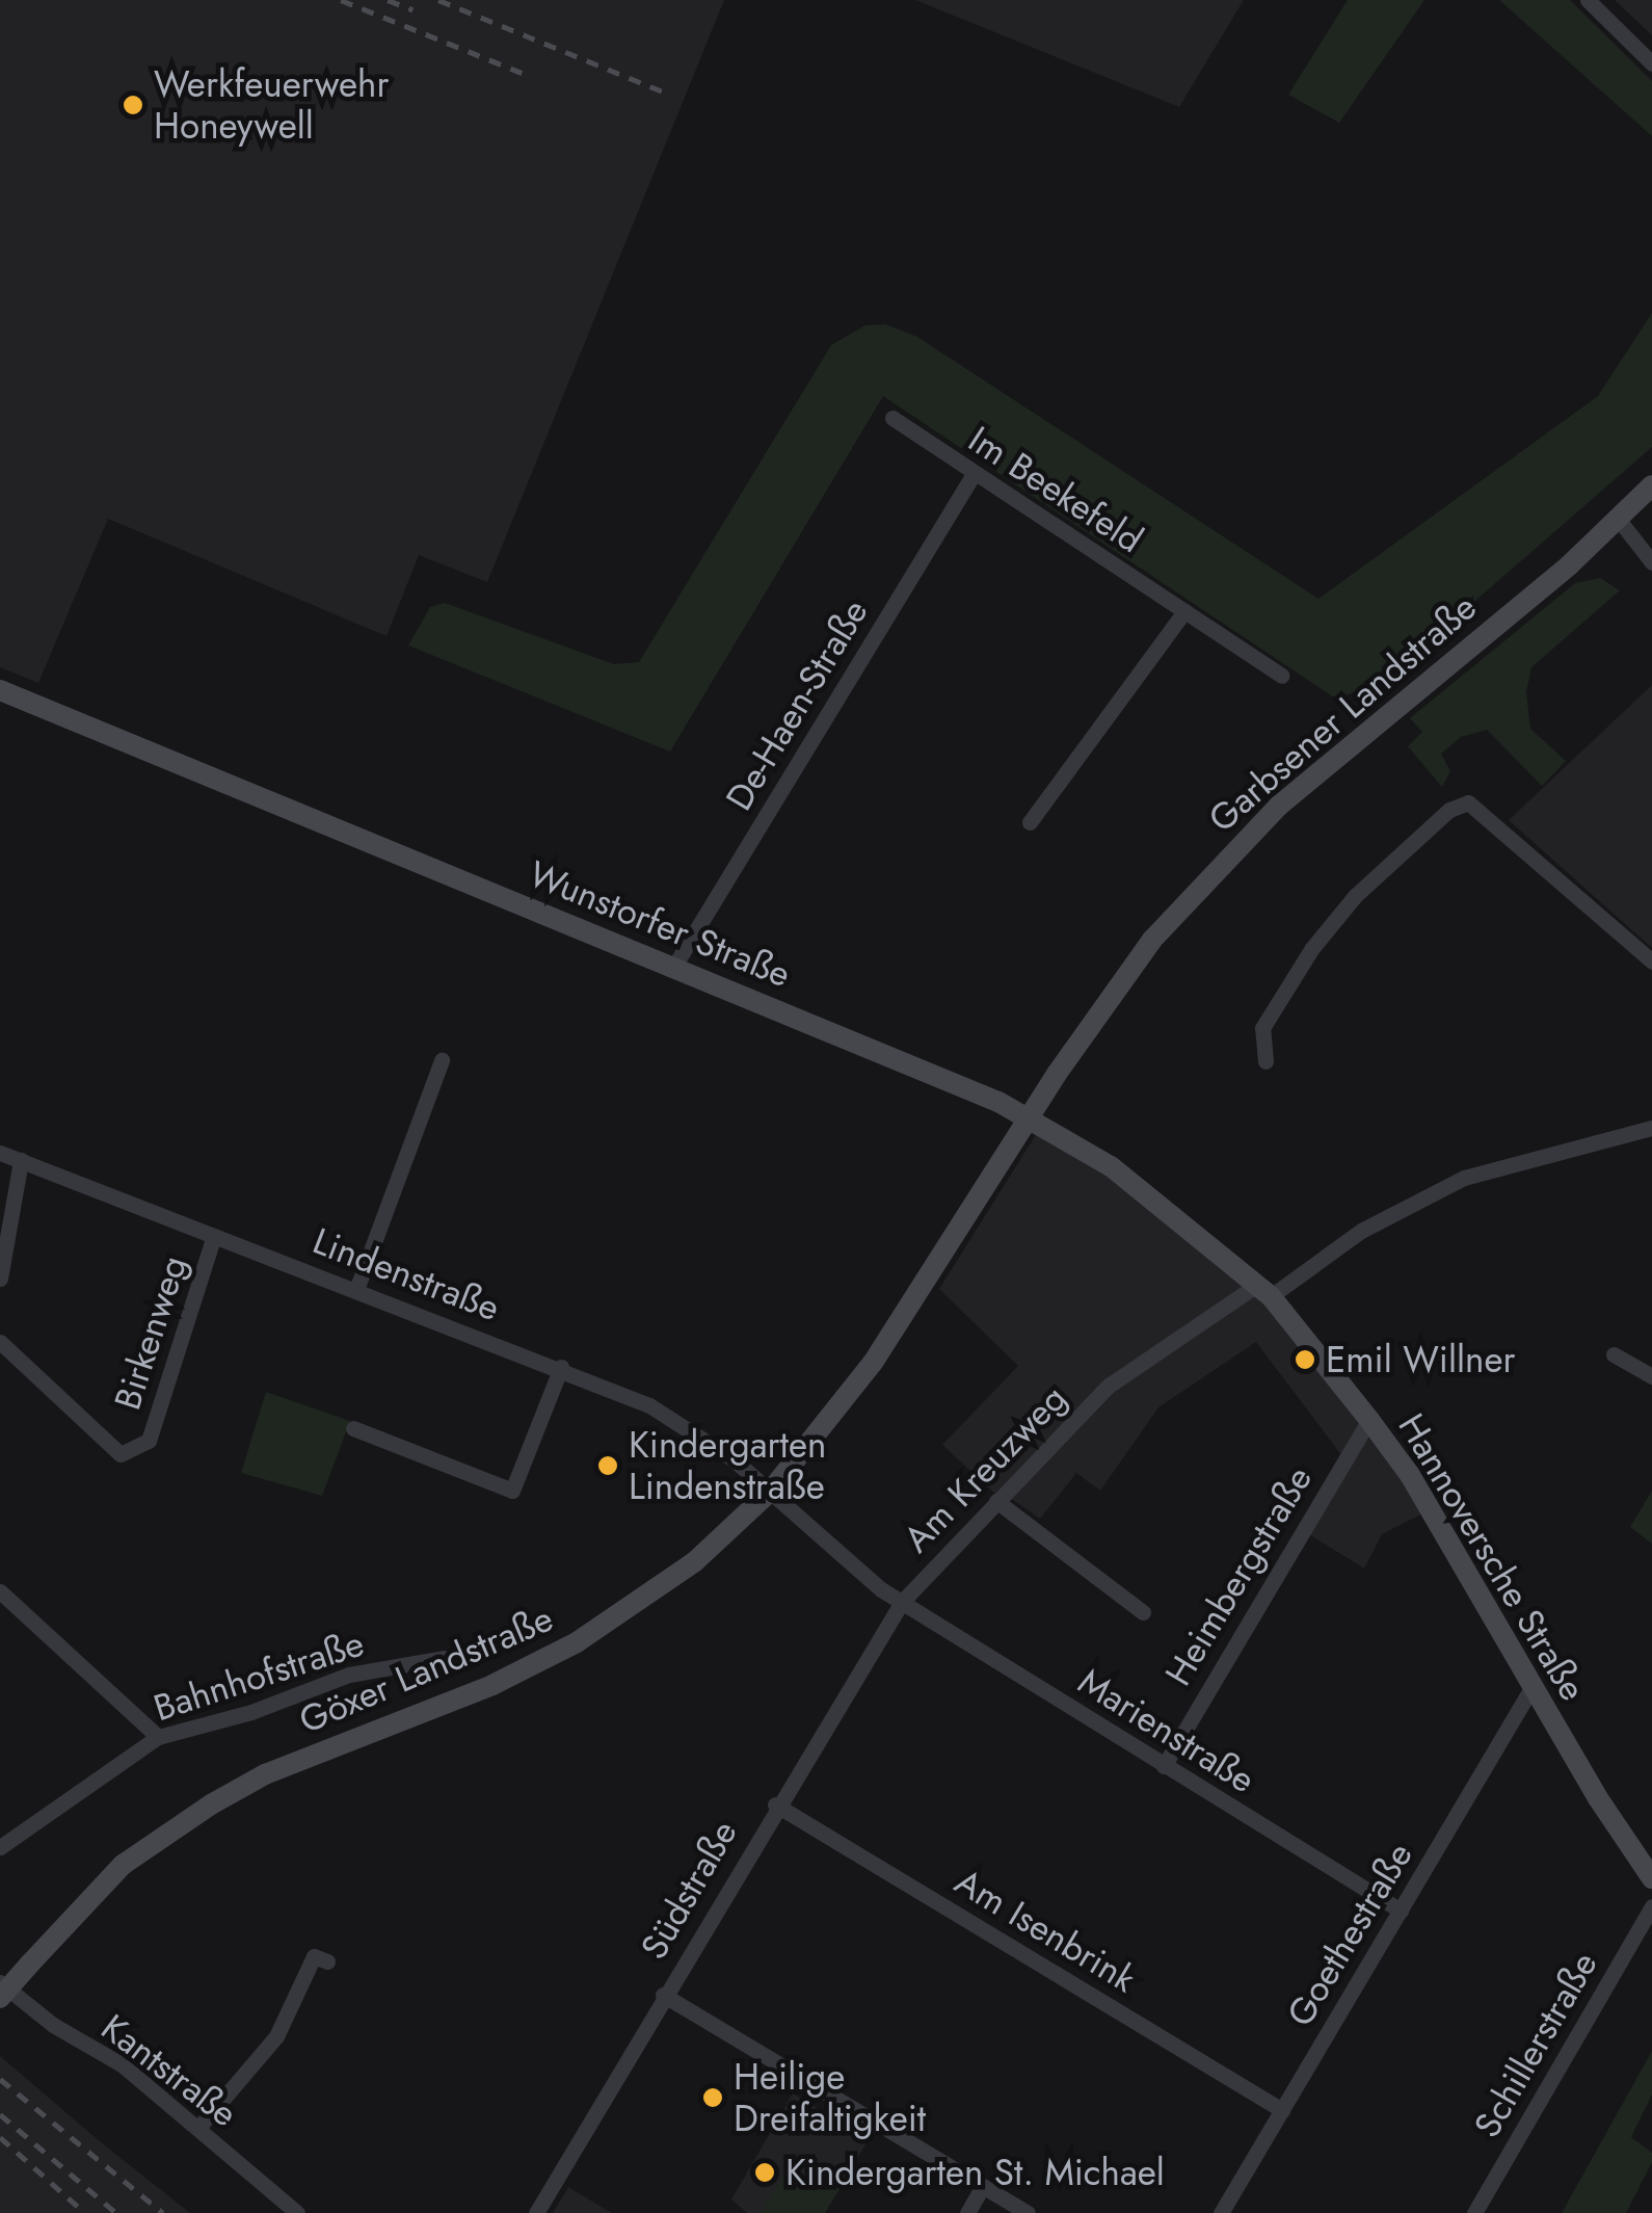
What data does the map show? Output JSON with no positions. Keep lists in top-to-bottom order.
{
  "streets": {
    "main road": [
      "Garbsener Landstraße",
      "Wunstorfer Straße",
      "Hannoversche Straße",
      "Göxer Landstraße"
    ],
    "street": [
      "Im Beekefeld",
      "De-Haen-Straße",
      "Lindenstraße",
      "Birkenweg",
      "Am Kreuzweg",
      "Heimbergstraße",
      "Bahnhofstraße",
      "Marienstraße",
      "Südstraße",
      "Am Isenbrink",
      "Goethestraße",
      "Schillerstraße",
      "Kantstraße"
    ]
  },
  "crossings": [
    ["Im Beekefeld", "De-Haen-Straße"],
    ["De-Haen-Straße", "Wunstorfer Straße"],
    ["Garbsener Landstraße", "Wunstorfer Straße"],
    ["Garbsener Landstraße", "Göxer Landstraße"],
    ["Wunstorfer Straße", "Am Kreuzweg"],
    ["Wunstorfer Straße", "Hannoversche Straße"],
    ["Wunstorfer Straße", "Göxer Landstraße"],
    ["Lindenstraße", "Birkenweg"],
    ["Lindenstraße", "Am Kreuzweg"],
    ["Lindenstraße", "Göxer Landstraße"],
    ["Am Kreuzweg", "Hannoversche Straße"],
    ["Am Kreuzweg", "Göxer Landstraße"],
    ["Am Kreuzweg", "Marienstraße"],
    ["Am Kreuzweg", "Südstraße"],
    ["Hannoversche Straße", "Heimbergstraße"],
    ["Hannoversche Straße", "Goethestraße"],
    ["Heimbergstraße", "Marienstraße"],
    ["Marienstraße", "Südstraße"],
    ["Marienstraße", "Goethestraße"],
    ["Südstraße", "Am Isenbrink"],
    ["Am Isenbrink", "Goethestraße"]
  ],
  "places": [
    "Werkfeuerwehr Honeywell",
    "Emil Willner",
    "Kindergarten Lindenstraße",
    "Heilige Dreifaltigkeit",
    "Kindergarten St. Michael"
  ]
}
